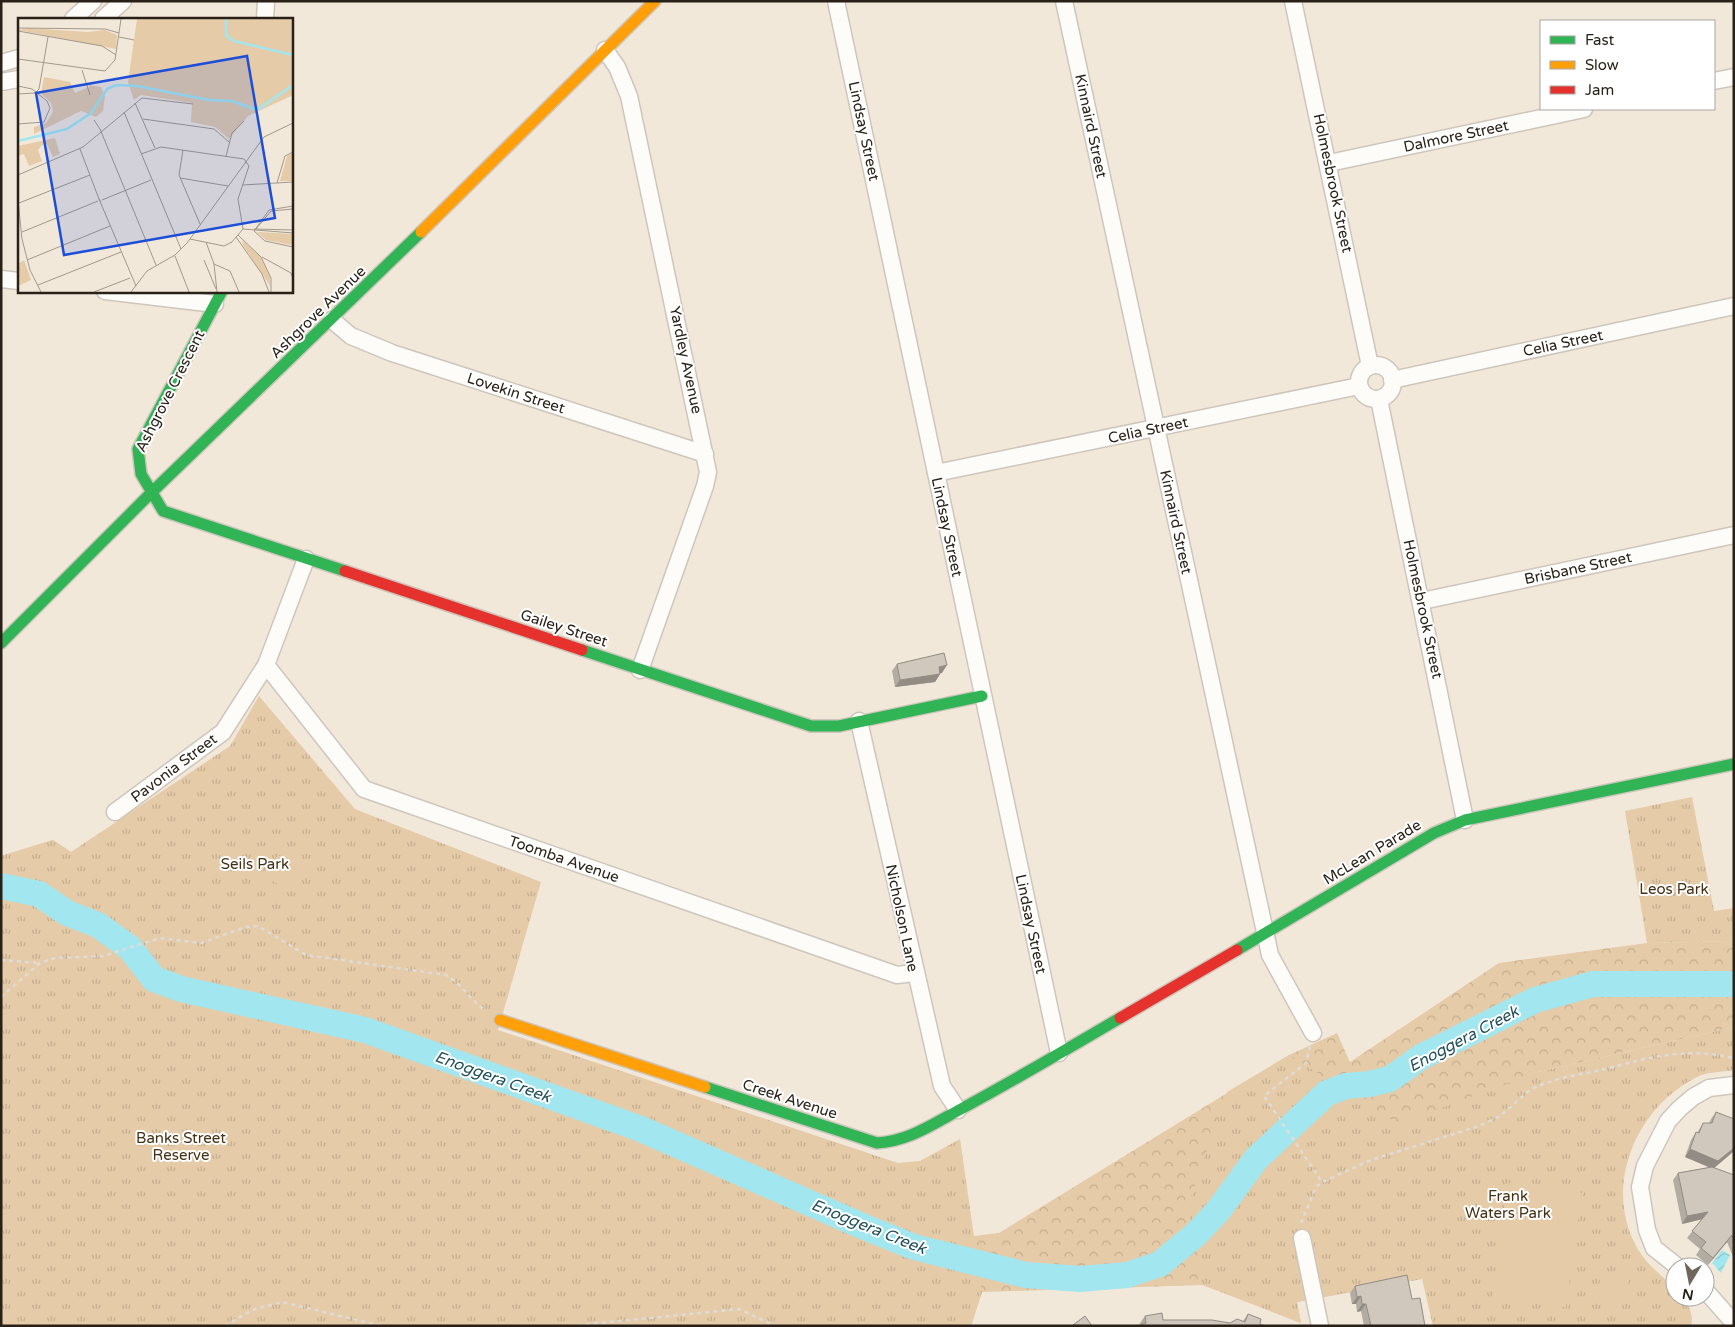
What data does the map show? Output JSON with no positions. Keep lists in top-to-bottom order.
{
  "streets": {
    "street": [
      "Kinnaird Street",
      "Lindsay Street",
      "Dalmore Street",
      "Holmesbrook Street",
      "Ashgrove Avenue",
      "Celia Street",
      "Yardley Avenue",
      "Ashgrove Crescent",
      "Lovekin Street",
      "Brisbane Street",
      "Gailey Street",
      "Pavonia Street",
      "McLean Parade",
      "Toomba Avenue",
      "Nicholson Lane",
      "Creek Avenue"
    ]
  },
  "crossings": [
    ["Kinnaird Street", "Celia Street"],
    ["Kinnaird Street", "McLean Parade"],
    ["Lindsay Street", "Celia Street"],
    ["Lindsay Street", "Gailey Street"],
    ["Lindsay Street", "McLean Parade"],
    ["Lindsay Street", "Creek Avenue"],
    ["Dalmore Street", "Holmesbrook Street"],
    ["Holmesbrook Street", "Celia Street"],
    ["Holmesbrook Street", "Brisbane Street"],
    ["Holmesbrook Street", "McLean Parade"],
    ["Ashgrove Avenue", "Yardley Avenue"],
    ["Ashgrove Avenue", "Ashgrove Crescent"],
    ["Ashgrove Avenue", "Lovekin Street"],
    ["Ashgrove Avenue", "Gailey Street"],
    ["Yardley Avenue", "Lovekin Street"],
    ["Yardley Avenue", "Gailey Street"],
    ["Ashgrove Crescent", "Gailey Street"],
    ["Gailey Street", "Pavonia Street"],
    ["Gailey Street", "Nicholson Lane"],
    ["Pavonia Street", "Toomba Avenue"],
    ["McLean Parade", "Creek Avenue"],
    ["Toomba Avenue", "Nicholson Lane"],
    ["Nicholson Lane", "Creek Avenue"]
  ],
  "water": ["Enoggera Creek"],
  "parks": [
    "Seils Park",
    "Leos Park",
    "Banks Street Reserve",
    "Frank Waters Park"
  ],
  "legend": ["Fast", "Slow", "Jam"],
  "north": "bottom"
}
